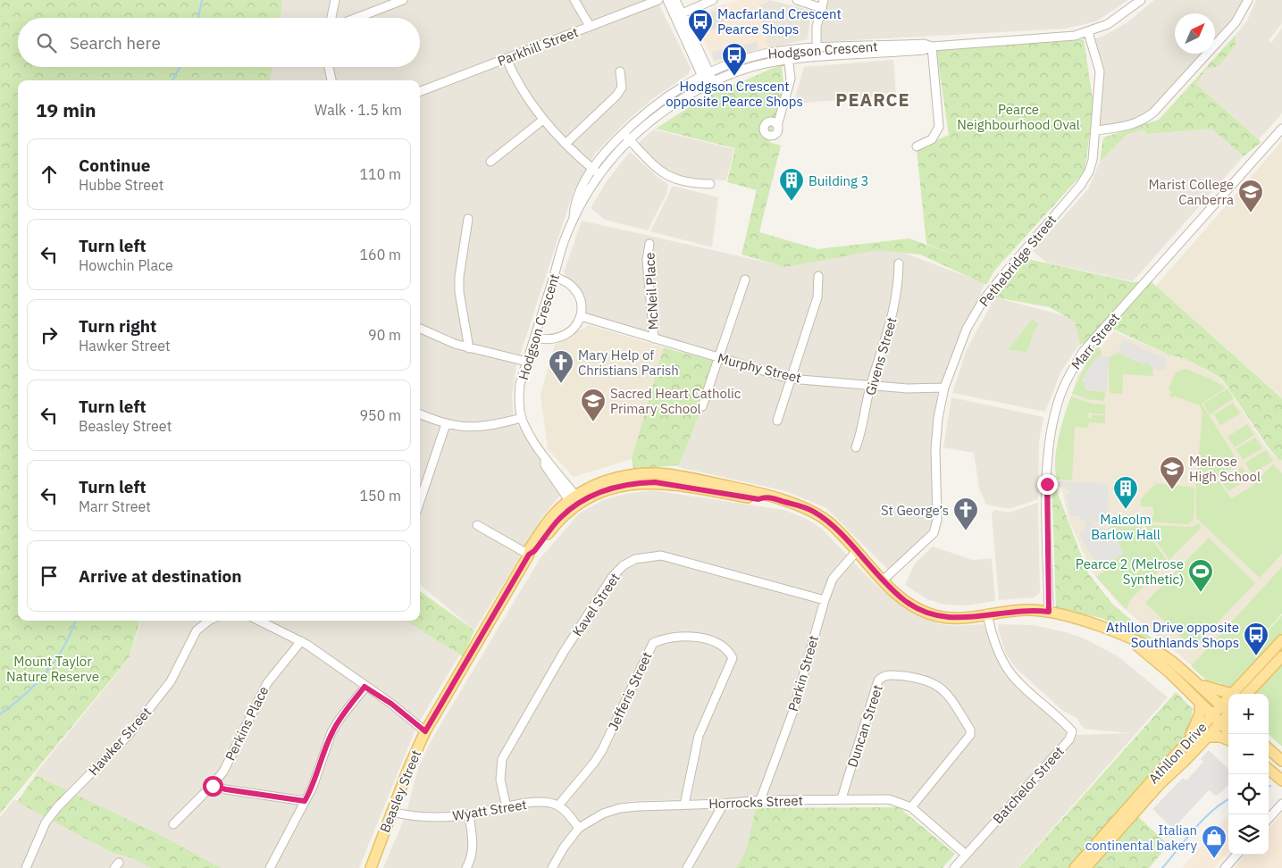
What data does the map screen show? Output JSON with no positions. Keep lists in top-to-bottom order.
{
  "streets": {
    "main road": ["Athllon Drive", "Beasley Street"],
    "street": [
      "Parkhill Street",
      "Hodgson Crescent",
      "Pethebridge Street",
      "McNeil Place",
      "Marr Street",
      "Givens Street",
      "Murphy Street",
      "Kavel Street",
      "Parkin Street",
      "Jefferis Street",
      "Perkins Place",
      "Duncan Street",
      "Hawker Street",
      "Batchelor Street",
      "Horrocks Street",
      "Wyatt Street"
    ]
  },
  "crossings": [
    ["Hodgson Crescent", "Pethebridge Street"],
    ["Hodgson Crescent", "Beasley Street"],
    ["Pethebridge Street", "Murphy Street"],
    ["Pethebridge Street", "Beasley Street"],
    ["McNeil Place", "Murphy Street"],
    ["Marr Street", "Beasley Street"],
    ["Givens Street", "Murphy Street"],
    ["Kavel Street", "Parkin Street"],
    ["Kavel Street", "Wyatt Street"],
    ["Parkin Street", "Beasley Street"],
    ["Parkin Street", "Horrocks Street"],
    ["Jefferis Street", "Horrocks Street"],
    ["Jefferis Street", "Wyatt Street"],
    ["Duncan Street", "Horrocks Street"],
    ["Athllon Drive", "Beasley Street"],
    ["Batchelor Street", "Beasley Street"],
    ["Batchelor Street", "Horrocks Street"],
    ["Beasley Street", "Wyatt Street"]
  ],
  "districts": ["PEARCE"],
  "parks": ["Pearce Neighbourhood Oval", "Mount Taylor Nature Reserve"],
  "places": {
    "bus stop": ["Macfarland Crescent Pearce Shops", "Hodgson Crescent opposite Pearce Shops", "Athllon Drive opposite Southlands Shops"],
    "building": ["Building 3", "Malcolm Barlow Hall"],
    "school or university": ["Marist College Canberra", "Sacred Heart Catholic Primary School", "Melrose High School"],
    "church": ["Mary Help of Christians Parish", "St George’s"],
    "sports": ["Pearce 2 (Melrose Synthetic)"],
    "shop": ["Italian continental bakery"]
  },
  "north": "top right",
  "page": {
    "search": "Search here",
    "heading": ["19 min", "Walk · 1.5 km"],
    "list": [
      ["Continue", "Hubbe Street", "110 m"],
      ["Turn left", "Howchin Place", "160 m"],
      ["Turn right", "Hawker Street", "90 m"],
      ["Turn left", "Beasley Street", "950 m"],
      ["Turn left", "Marr Street", "150 m"],
      "Arrive at destination"
    ],
    "map_buttons": ["+", "−"]
  }
}
